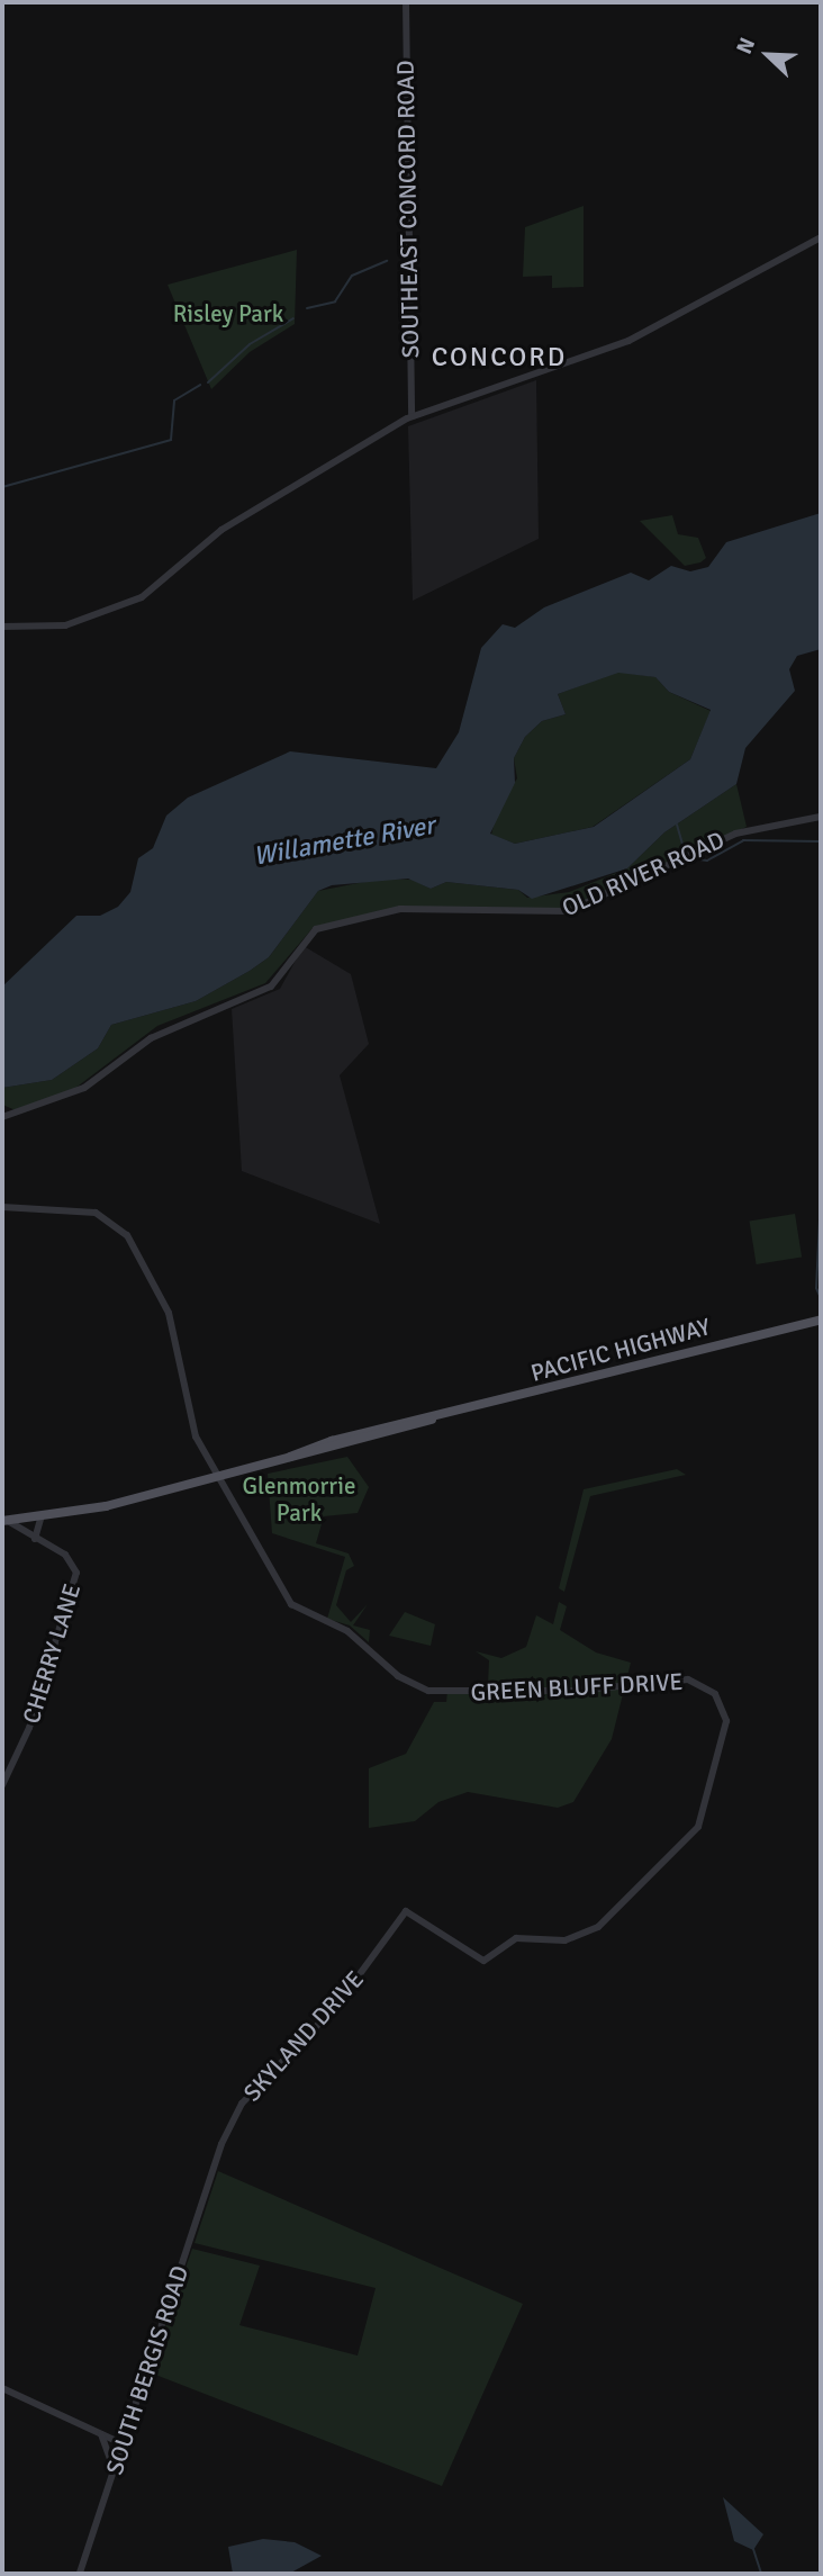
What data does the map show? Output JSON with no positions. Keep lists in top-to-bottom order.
{
  "streets": {
    "main road": ["PACIFIC HIGHWAY"],
    "street": [
      "SOUTHEAST CONCORD ROAD",
      "OLD RIVER ROAD",
      "CHERRY LANE",
      "GREEN BLUFF DRIVE",
      "SKYLAND DRIVE",
      "SOUTH BERGIS ROAD"
    ]
  },
  "crossings": [
    ["PACIFIC HIGHWAY", "CHERRY LANE"],
    ["PACIFIC HIGHWAY", "GREEN BLUFF DRIVE"],
    ["GREEN BLUFF DRIVE", "SKYLAND DRIVE"],
    ["SKYLAND DRIVE", "SOUTH BERGIS ROAD"]
  ],
  "districts": ["CONCORD"],
  "water": ["Willamette River"],
  "parks": ["Risley Park", "Glenmorrie Park"],
  "north": "top left"
}
